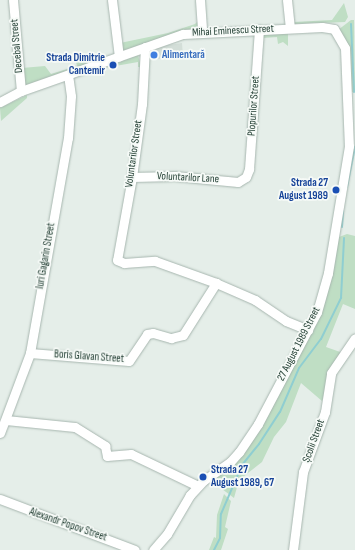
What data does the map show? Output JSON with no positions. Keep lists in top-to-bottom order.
{
  "streets": {
    "street": [
      "Mihai Eminescu Street",
      "Decebal Street",
      "Plopurilor Street",
      "Voluntarilor Street",
      "Voluntarilor Lane",
      "Iuri Gagarin Street",
      "27 August 1989 Street",
      "Boris Glavan Street",
      "Școlii Street",
      "Alexandr Popov Street"
    ]
  },
  "crossings": [
    ["Mihai Eminescu Street", "Decebal Street"],
    ["Mihai Eminescu Street", "Plopurilor Street"],
    ["Mihai Eminescu Street", "Voluntarilor Street"],
    ["Mihai Eminescu Street", "Iuri Gagarin Street"],
    ["Mihai Eminescu Street", "27 August 1989 Street"],
    ["Plopurilor Street", "Voluntarilor Lane"],
    ["Voluntarilor Street", "Voluntarilor Lane"],
    ["Voluntarilor Street", "Boris Glavan Street"],
    ["Iuri Gagarin Street", "Boris Glavan Street"]
  ],
  "places": [
    "Alimentară",
    "Strada Dimitrie Cantemir",
    "Strada 27 August 1989",
    "Strada 27 August 1989, 67"
  ]
}
